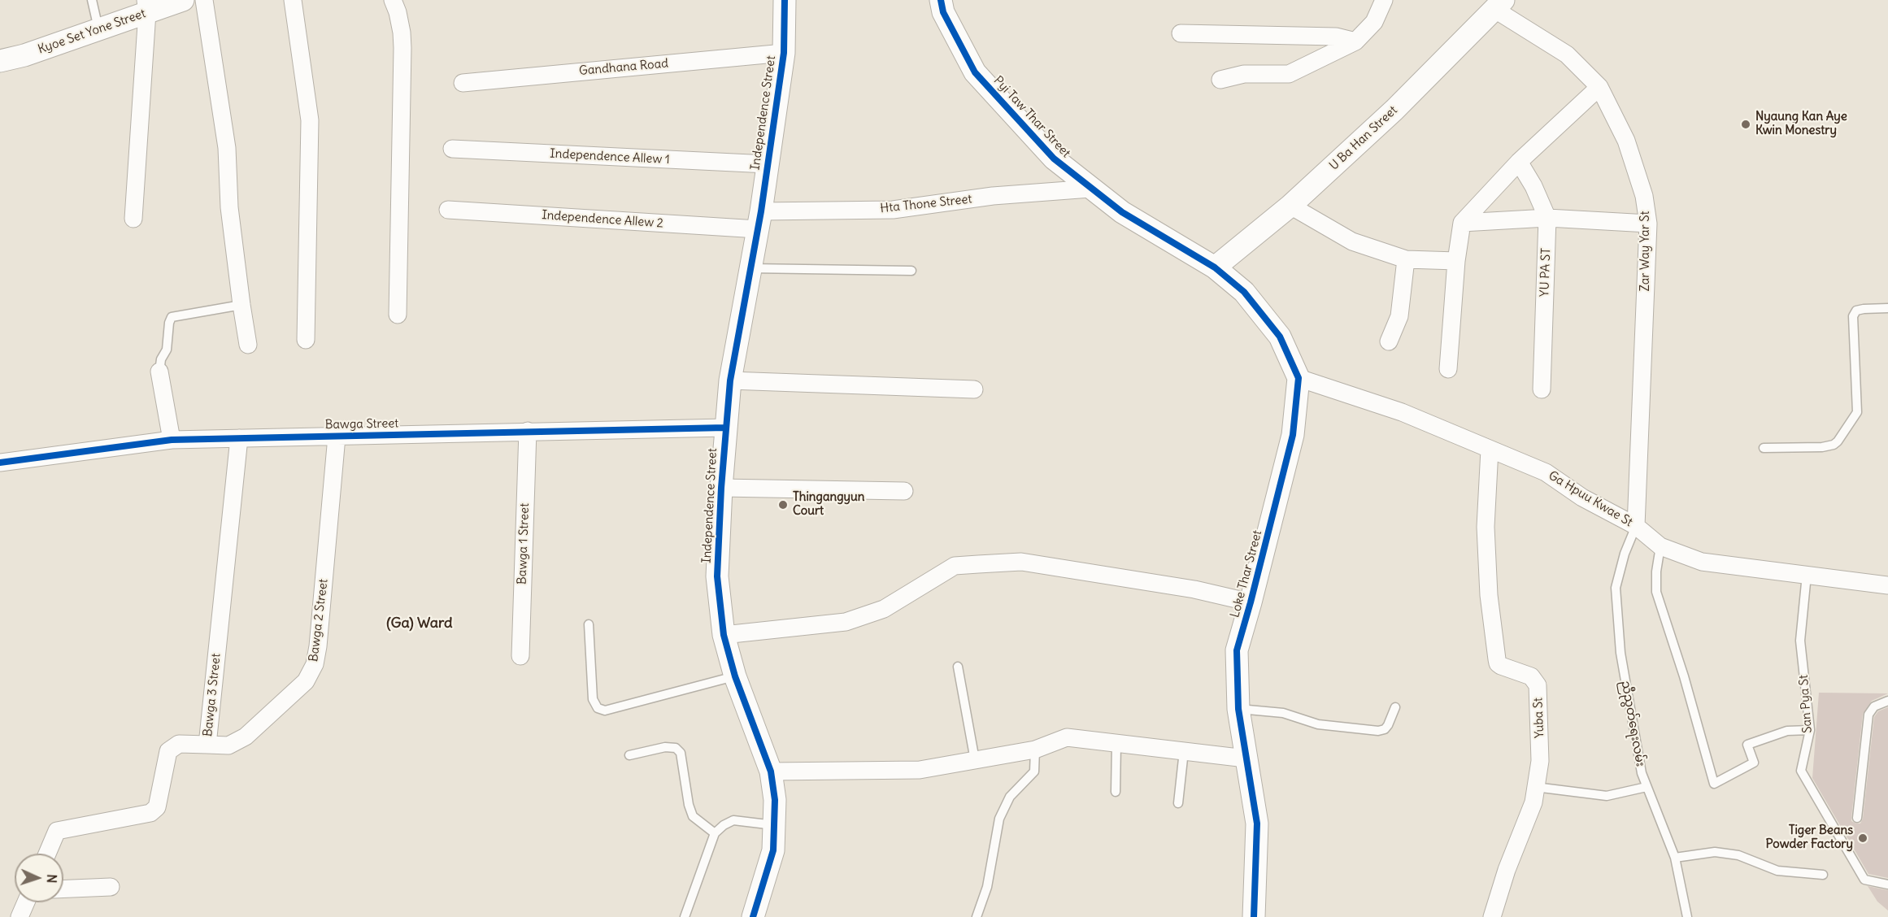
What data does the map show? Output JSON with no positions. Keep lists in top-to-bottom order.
{
  "streets": {
    "street": [
      "Kyoe Set Yone Street",
      "Gandhana Road",
      "Independence Street",
      "Pyi Taw Thar Street",
      "U Ba Han Street",
      "Independence Allew 1",
      "Hta Thone Street",
      "Independence Allew 2",
      "Zar Way Yar St",
      "YU PA ST",
      "Bawga Street",
      "Ga Hpuu Kwae St",
      "Bawga 1 Street",
      "Loke Thar Street",
      "Bawga 2 Street",
      "Bawga 3 Street",
      "Yuba St"
    ],
    "lane": ["San Pya St", "ညီညွတ်ရေးလမ်း"]
  },
  "crossings": [
    ["Gandhana Road", "Independence Street"],
    ["Independence Street", "Independence Allew 1"],
    ["Independence Street", "Hta Thone Street"],
    ["Independence Street", "Independence Allew 2"],
    ["Independence Street", "Bawga Street"],
    ["Pyi Taw Thar Street", "U Ba Han Street"],
    ["Pyi Taw Thar Street", "Hta Thone Street"],
    ["Pyi Taw Thar Street", "Loke Thar Street"],
    ["U Ba Han Street", "Zar Way Yar St"],
    ["U Ba Han Street", "Loke Thar Street"],
    ["Hta Thone Street", "Independence Allew 2"],
    ["Zar Way Yar St", "Ga Hpuu Kwae St"],
    ["Zar Way Yar St", "ညီညွတ်ရေးလမ်း"],
    ["Bawga Street", "Bawga 1 Street"],
    ["Bawga Street", "Bawga 2 Street"],
    ["Bawga Street", "Bawga 3 Street"],
    ["Ga Hpuu Kwae St", "Loke Thar Street"],
    ["Ga Hpuu Kwae St", "San Pya St"],
    ["Ga Hpuu Kwae St", "Yuba St"],
    ["Ga Hpuu Kwae St", "ညီညွတ်ရေးလမ်း"],
    ["Bawga 2 Street", "Bawga 3 Street"]
  ],
  "districts": ["(Ga) Ward"],
  "places": ["Nyaung Kan Aye Kwin Monestry", "Thingangyun Court", "Tiger Beans Powder Factory"],
  "north": "right"
}
